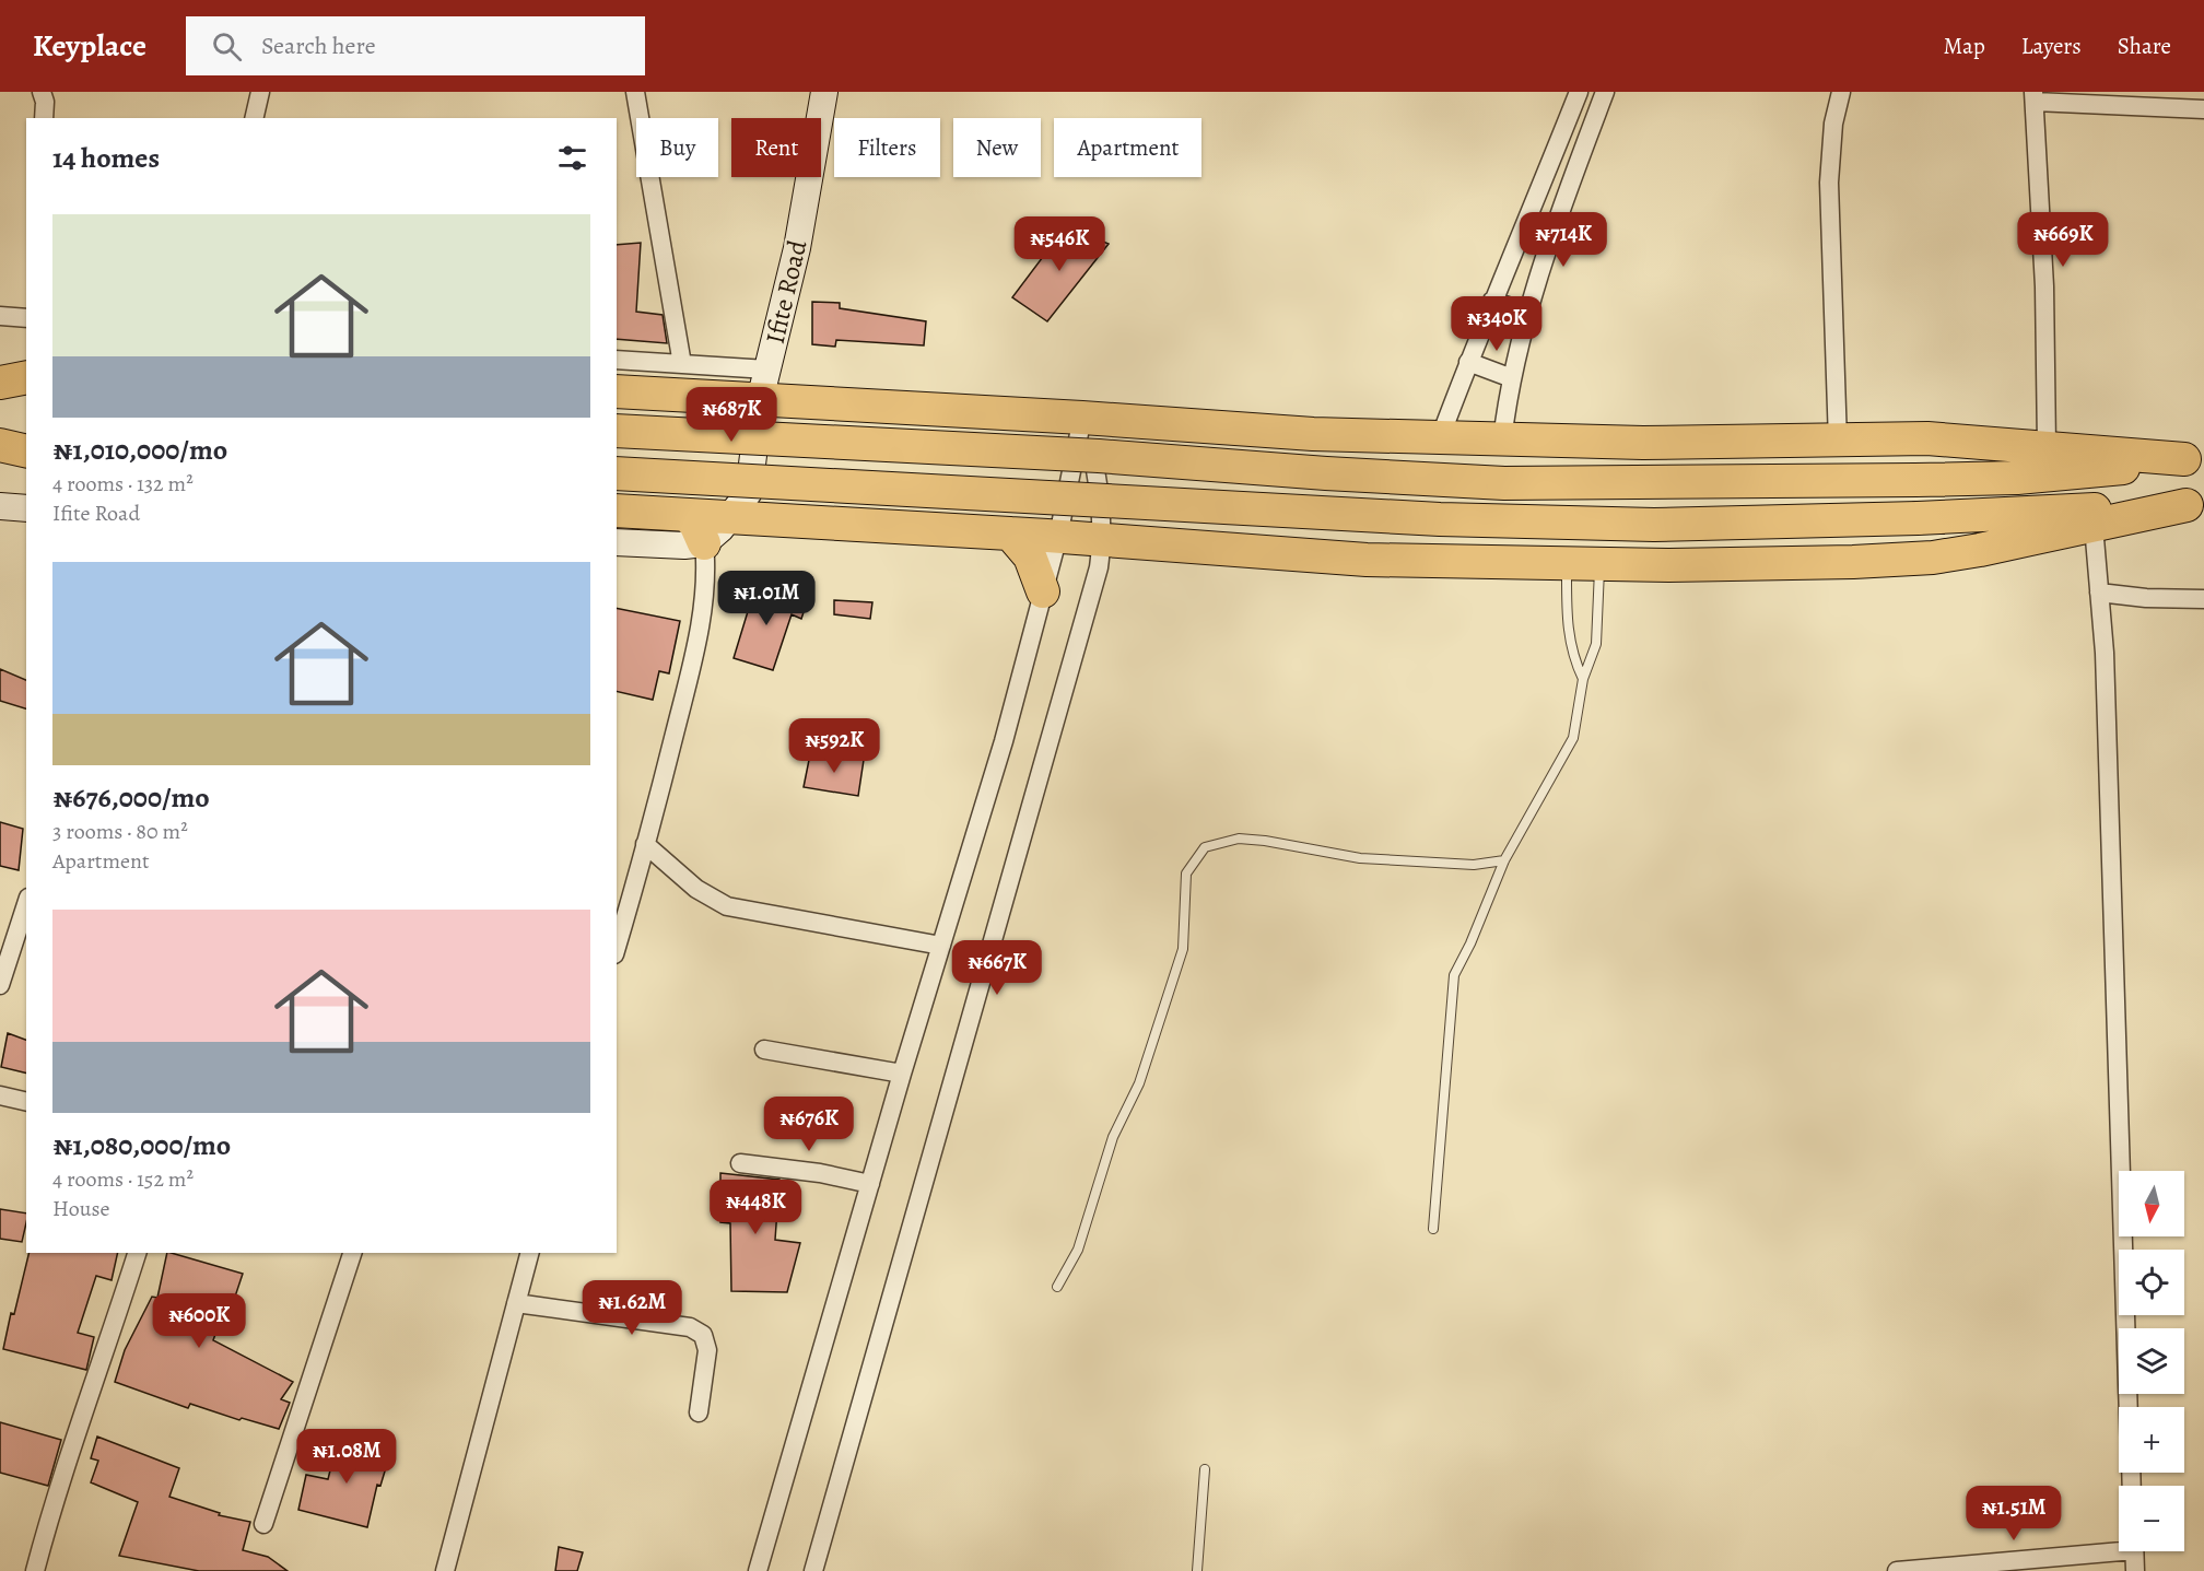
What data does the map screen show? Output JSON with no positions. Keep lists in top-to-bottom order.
{
  "streets": {
    "street": ["Ifite Road"]
  },
  "north": "bottom",
  "page": {
    "header": "Keyplace",
    "search": "Search here",
    "nav": ["Map", "Layers", "Share"],
    "chip": [
      "Buy",
      "Rent",
      "Filters",
      "New",
      "Apartment"
    ],
    "heading": "14 homes",
    "list": [
      {
        "name": "₦1,010,000/mo",
        "note": "4 rooms · 132 m² · Ifite Road"
      },
      {
        "name": "₦676,000/mo",
        "note": "3 rooms · 80 m² · Apartment"
      },
      {
        "name": "₦1,080,000/mo",
        "note": "4 rooms · 152 m² · House"
      }
    ],
    "price": [
      "₦714K",
      "₦669K",
      "₦546K",
      "₦340K",
      "₦687K",
      "₦1.01M",
      "₦592K",
      "₦667K",
      "₦676K",
      "₦448K",
      "₦1.62M",
      "₦600K",
      "₦1.08M",
      "₦1.51M"
    ],
    "map_buttons": ["+", "−"]
  }
}
